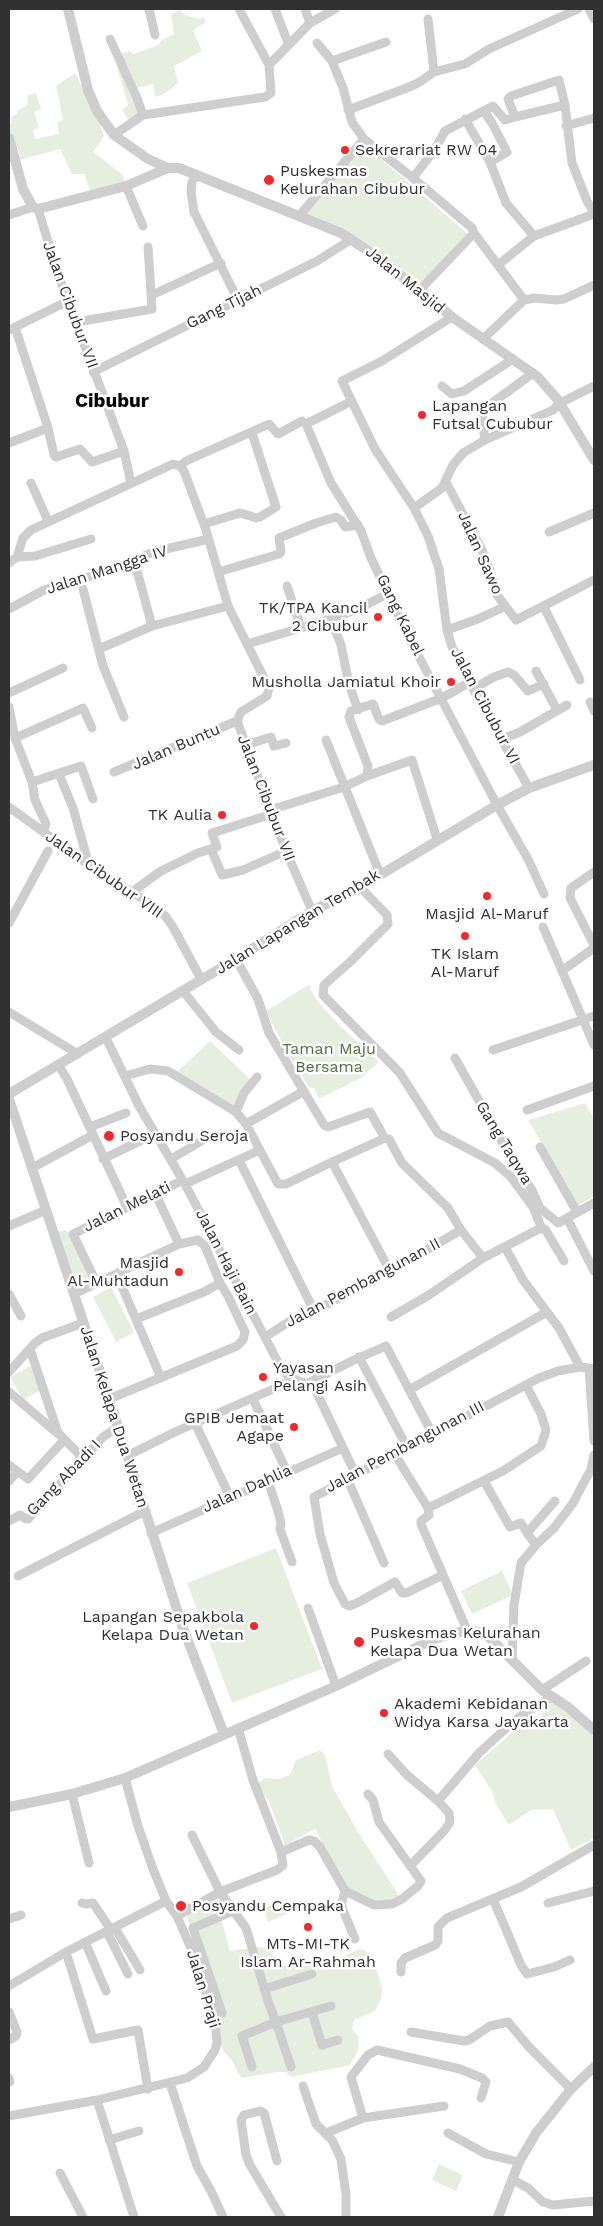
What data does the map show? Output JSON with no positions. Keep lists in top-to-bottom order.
{
  "streets": {
    "street": [
      "Jalan Masjid",
      "Jalan Cibubur VII",
      "Gang Tijah",
      "Jalan Sawo",
      "Jalan Mangga IV",
      "Gang Kabel",
      "Jalan Cibubur VI",
      "Jalan Buntu",
      "Jalan Cibubur VIII",
      "Jalan Lapangan Tembak",
      "Gang Taqwa",
      "Jalan Melati",
      "Jalan Haji Bain",
      "Jalan Pembangunan II",
      "Jalan Kelapa Dua Wetan",
      "Jalan Pembangunan III",
      "Gang Abadi I",
      "Jalan Dahlia",
      "Jalan Praji"
    ]
  },
  "crossings": [
    ["Jalan Masjid", "Gang Tijah"],
    ["Jalan Masjid", "Jalan Cibubur VI"],
    ["Jalan Cibubur VII", "Gang Tijah"],
    ["Jalan Cibubur VII", "Jalan Mangga IV"],
    ["Jalan Cibubur VII", "Jalan Buntu"],
    ["Jalan Cibubur VII", "Jalan Lapangan Tembak"],
    ["Gang Kabel", "Jalan Lapangan Tembak"],
    ["Jalan Cibubur VI", "Jalan Lapangan Tembak"],
    ["Jalan Cibubur VIII", "Jalan Lapangan Tembak"],
    ["Jalan Lapangan Tembak", "Gang Taqwa"],
    ["Jalan Lapangan Tembak", "Jalan Haji Bain"],
    ["Jalan Melati", "Jalan Haji Bain"],
    ["Jalan Haji Bain", "Jalan Pembangunan II"],
    ["Jalan Kelapa Dua Wetan", "Gang Abadi I"],
    ["Jalan Kelapa Dua Wetan", "Jalan Dahlia"]
  ],
  "districts": ["Cibubur"],
  "parks": ["Taman Maju Bersama"],
  "places": [
    "Sekrerariat RW 04",
    "Puskesmas Kelurahan Cibubur",
    "Lapangan Futsal Cububur",
    "TK/TPA Kancil 2 Cibubur",
    "Musholla Jamiatul Khoir",
    "TK Aulia",
    "Masjid Al-Maruf",
    "TK Islam Al-Maruf",
    "Posyandu Seroja",
    "Masjid Al-Muhtadun",
    "Yayasan Pelangi Asih",
    "GPIB Jemaat Agape",
    "Lapangan Sepakbola Kelapa Dua Wetan",
    "Puskesmas Kelurahan Kelapa Dua Wetan",
    "Akademi Kebidanan Widya Karsa Jayakarta",
    "Posyandu Cempaka",
    "MTs-MI-TK Islam Ar-Rahmah"
  ]
}
